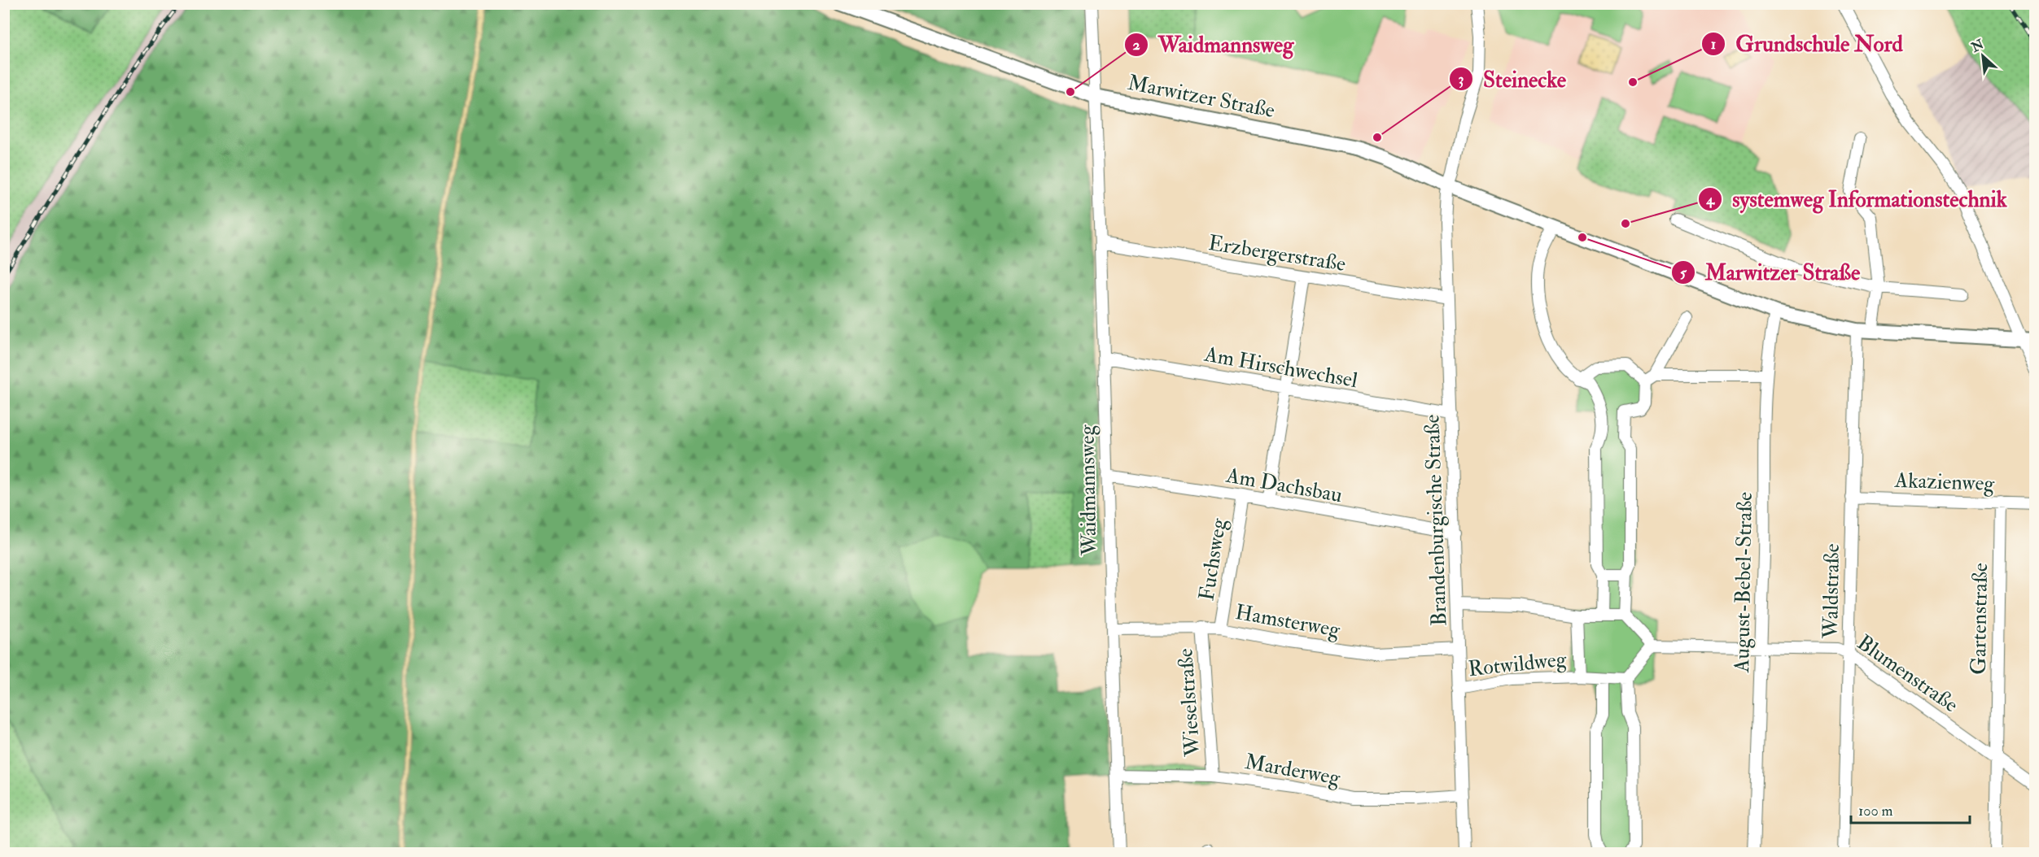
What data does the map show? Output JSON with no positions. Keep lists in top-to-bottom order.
{
  "streets": {
    "main road": ["Marwitzer Straße"],
    "street": [
      "Erzbergerstraße",
      "Am Hirschwechsel",
      "Akazienweg",
      "Am Dachsbau",
      "Waidmannsweg",
      "Brandenburgische Straße",
      "Fuchsweg",
      "August-Bebel-Straße",
      "Waldstraße",
      "Gartenstraße",
      "Hamsterweg",
      "Rotwildweg",
      "Blumenstraße",
      "Wieselstraße",
      "Marderweg"
    ]
  },
  "crossings": [
    ["Marwitzer Straße", "Waidmannsweg"],
    ["Marwitzer Straße", "Brandenburgische Straße"],
    ["Marwitzer Straße", "August-Bebel-Straße"],
    ["Marwitzer Straße", "Waldstraße"],
    ["Erzbergerstraße", "Waidmannsweg"],
    ["Erzbergerstraße", "Brandenburgische Straße"],
    ["Am Hirschwechsel", "Waidmannsweg"],
    ["Am Hirschwechsel", "Brandenburgische Straße"],
    ["Akazienweg", "Waldstraße"],
    ["Akazienweg", "Gartenstraße"],
    ["Am Dachsbau", "Waidmannsweg"],
    ["Am Dachsbau", "Brandenburgische Straße"],
    ["Am Dachsbau", "Fuchsweg"],
    ["Waidmannsweg", "Hamsterweg"],
    ["Waidmannsweg", "Marderweg"],
    ["Brandenburgische Straße", "Hamsterweg"],
    ["Brandenburgische Straße", "Rotwildweg"],
    ["Brandenburgische Straße", "Marderweg"],
    ["Fuchsweg", "Hamsterweg"],
    ["August-Bebel-Straße", "Blumenstraße"],
    ["Waldstraße", "Blumenstraße"],
    ["Gartenstraße", "Blumenstraße"],
    ["Hamsterweg", "Wieselstraße"],
    ["Wieselstraße", "Marderweg"]
  ],
  "places": [
    "Grundschule Nord",
    "Waidmannsweg",
    "Steinecke",
    "systemweg Informationstechnik",
    "Marwitzer Straße"
  ],
  "scale_bar": "100 m",
  "north": "top left"
}
